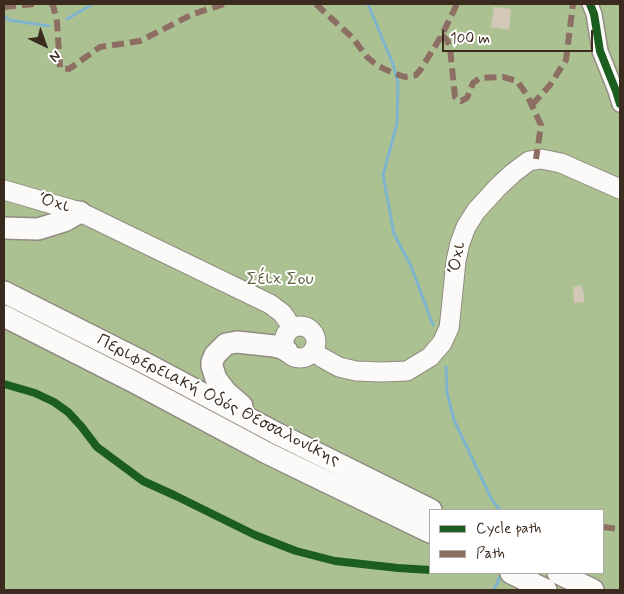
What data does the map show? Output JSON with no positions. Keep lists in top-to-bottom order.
{
  "streets": {
    "highway": ["Περιφερειακή Οδός Θεσσαλονίκης"],
    "main road": ["Όχι"]
  },
  "parks": ["Σέιχ Σου"],
  "legend": ["Cycle path", "Path"],
  "scale_bar": "100 m",
  "north": "bottom right"
}
